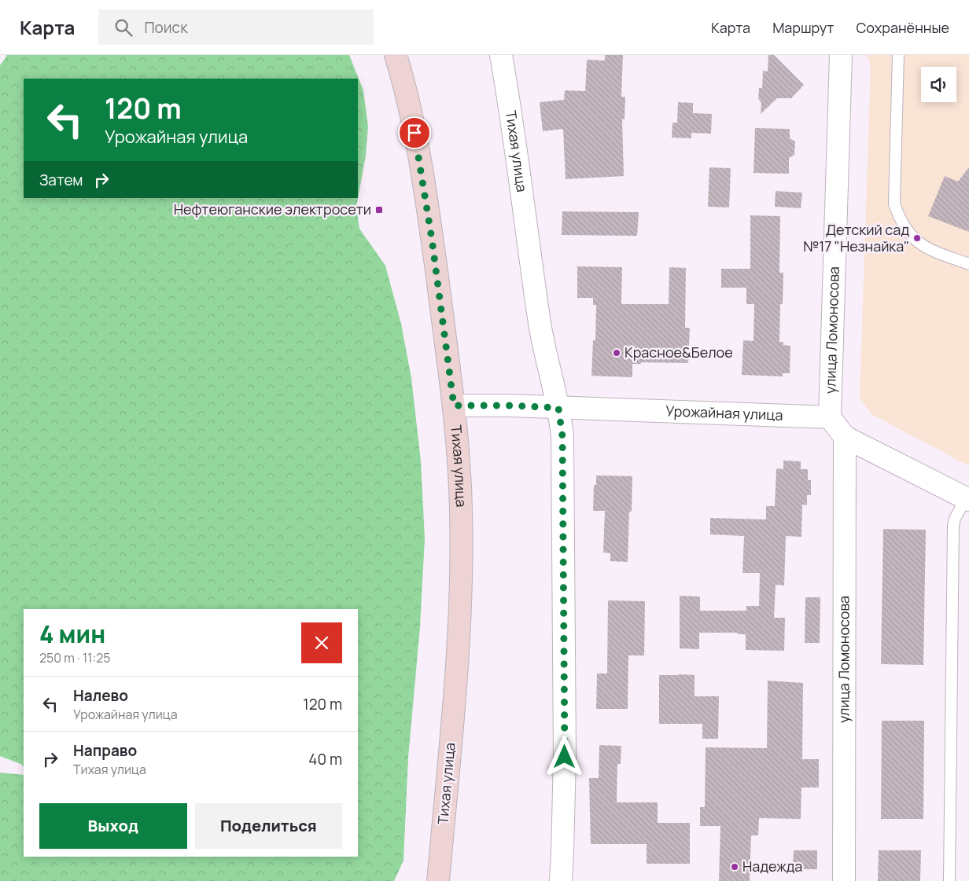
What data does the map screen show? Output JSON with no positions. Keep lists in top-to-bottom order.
{
  "streets": {
    "main road": ["Тихая улица"],
    "street": ["улица Ломоносова", "Урожайная улица"]
  },
  "crossings": [
    ["Тихая улица", "Урожайная улица"],
    ["улица Ломоносова", "Урожайная улица"]
  ],
  "places": {
    "transit": ["Нефтеюганские электросети"],
    "other": ["Детский сад №17 \"Незнайка\"", "Красное&Белое", "Надежда"]
  },
  "page": {
    "header": "Карта",
    "search": "Поиск",
    "nav": ["Карта", "Маршрут", "Сохранённые"],
    "turn": ["120 m", "Урожайная улица"],
    "then": "Затем",
    "heading": ["4 мин", "250 m · 11:25"],
    "list": [
      {
        "name": "Налево",
        "note": "Урожайная улица",
        "value": "120 m"
      },
      {
        "name": "Направо",
        "note": "Тихая улица",
        "value": "40 m"
      }
    ],
    "buttons": ["Выход", "Поделиться"]
  }
}
